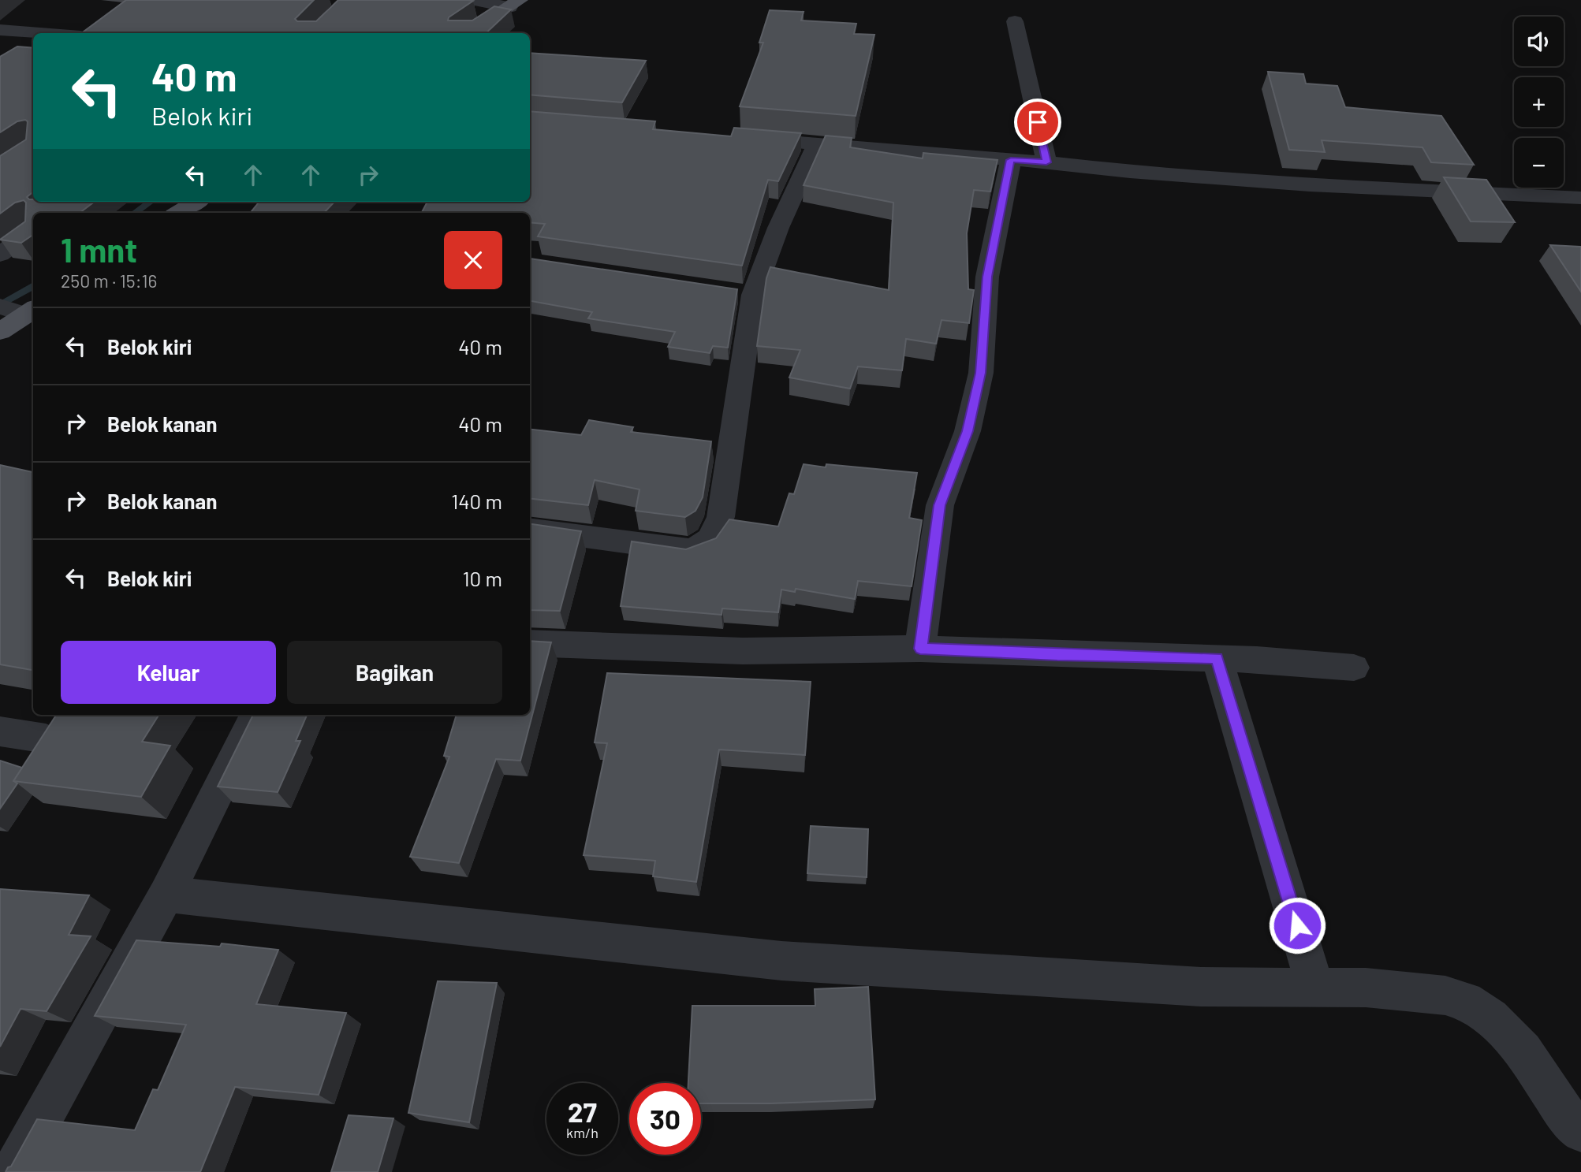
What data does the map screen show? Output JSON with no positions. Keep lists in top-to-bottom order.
{
  "page": {
    "map_buttons": ["+", "−"],
    "turn": ["40 m", "Belok kiri"],
    "heading": ["1 mnt", "250 m · 15:16"],
    "list": [
      {
        "name": "Belok kiri",
        "value": "40 m"
      },
      {
        "name": "Belok kanan",
        "value": "40 m"
      },
      {
        "name": "Belok kanan",
        "value": "140 m"
      },
      {
        "name": "Belok kiri",
        "value": "10 m"
      }
    ],
    "buttons": ["Keluar", "Bagikan"],
    "speed": "27 km/h",
    "limit": "30"
  }
}
